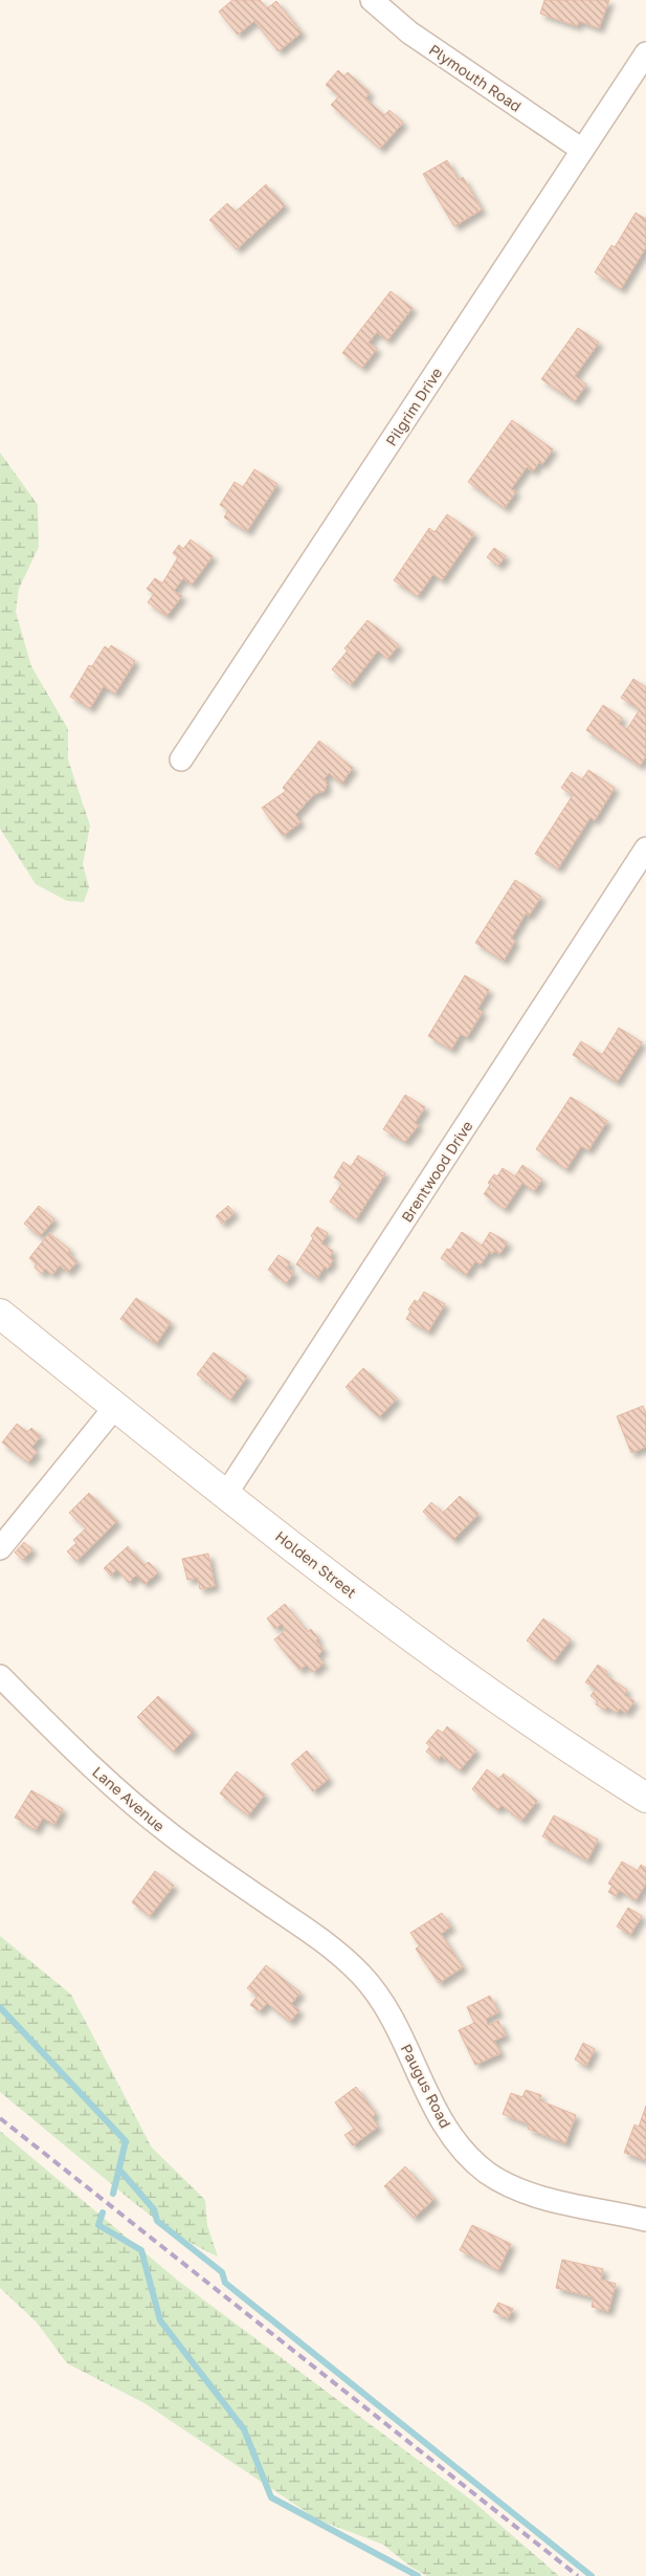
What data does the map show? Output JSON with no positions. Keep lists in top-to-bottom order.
{
  "streets": {
    "main road": ["Holden Street"],
    "street": [
      "Plymouth Road",
      "Pilgrim Drive",
      "Brentwood Drive",
      "Lane Avenue",
      "Paugus Road"
    ]
  },
  "crossings": [
    ["Plymouth Road", "Pilgrim Drive"],
    ["Brentwood Drive", "Holden Street"],
    ["Lane Avenue", "Paugus Road"]
  ]
}
